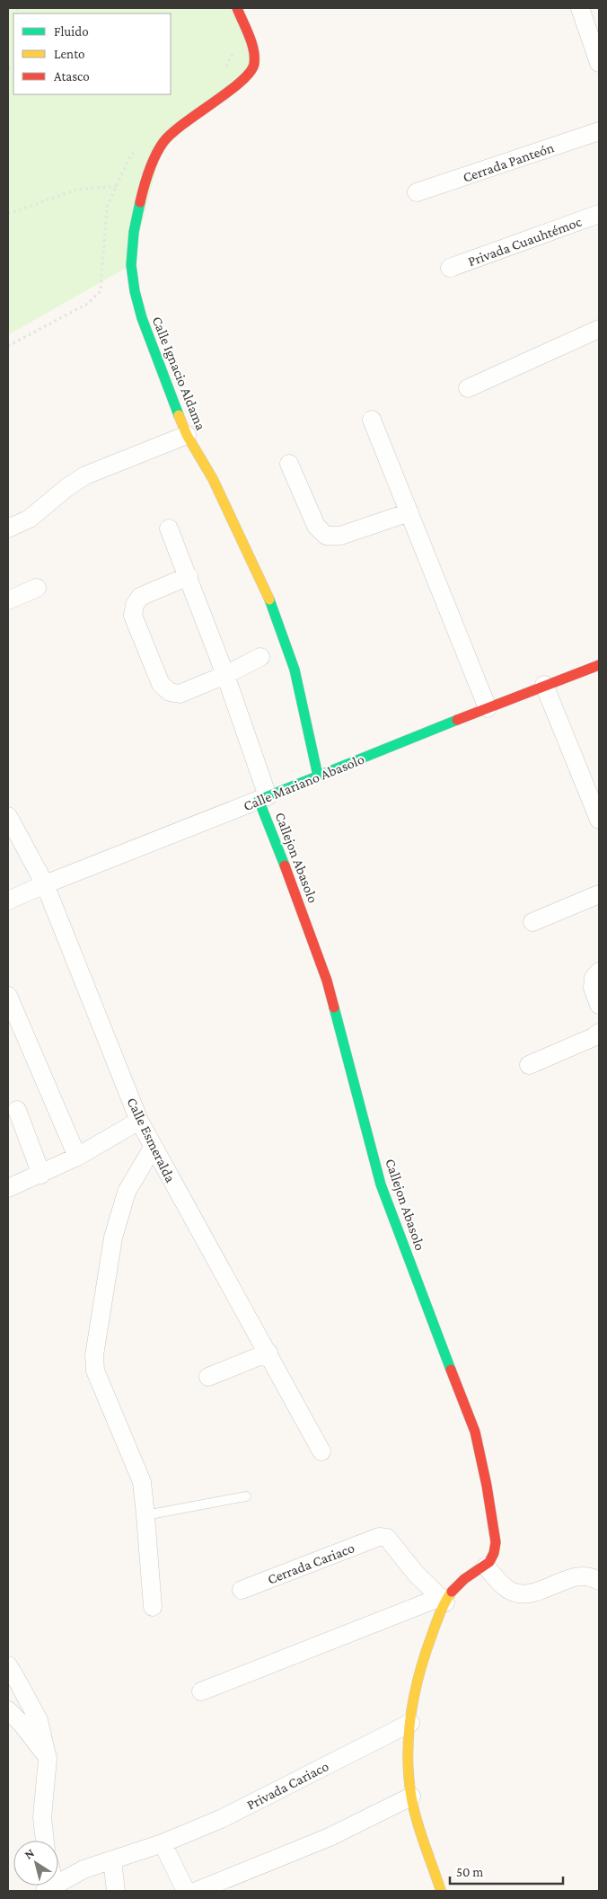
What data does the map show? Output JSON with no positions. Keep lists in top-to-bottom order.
{
  "streets": {
    "street": [
      "Cerrada Panteón",
      "Privada Cuauhtémoc",
      "Calle Ignacio Aldama",
      "Calle Mariano Abasolo",
      "Callejon Abasolo",
      "Calle Esmeralda",
      "Cerrada Cariaco",
      "Privada Cariaco"
    ]
  },
  "crossings": [
    ["Calle Ignacio Aldama", "Calle Mariano Abasolo"],
    ["Calle Mariano Abasolo", "Callejon Abasolo"],
    ["Calle Mariano Abasolo", "Calle Esmeralda"]
  ],
  "legend": ["Fluido", "Lento", "Atasco"],
  "scale_bar": "50 m",
  "north": "top left"
}
